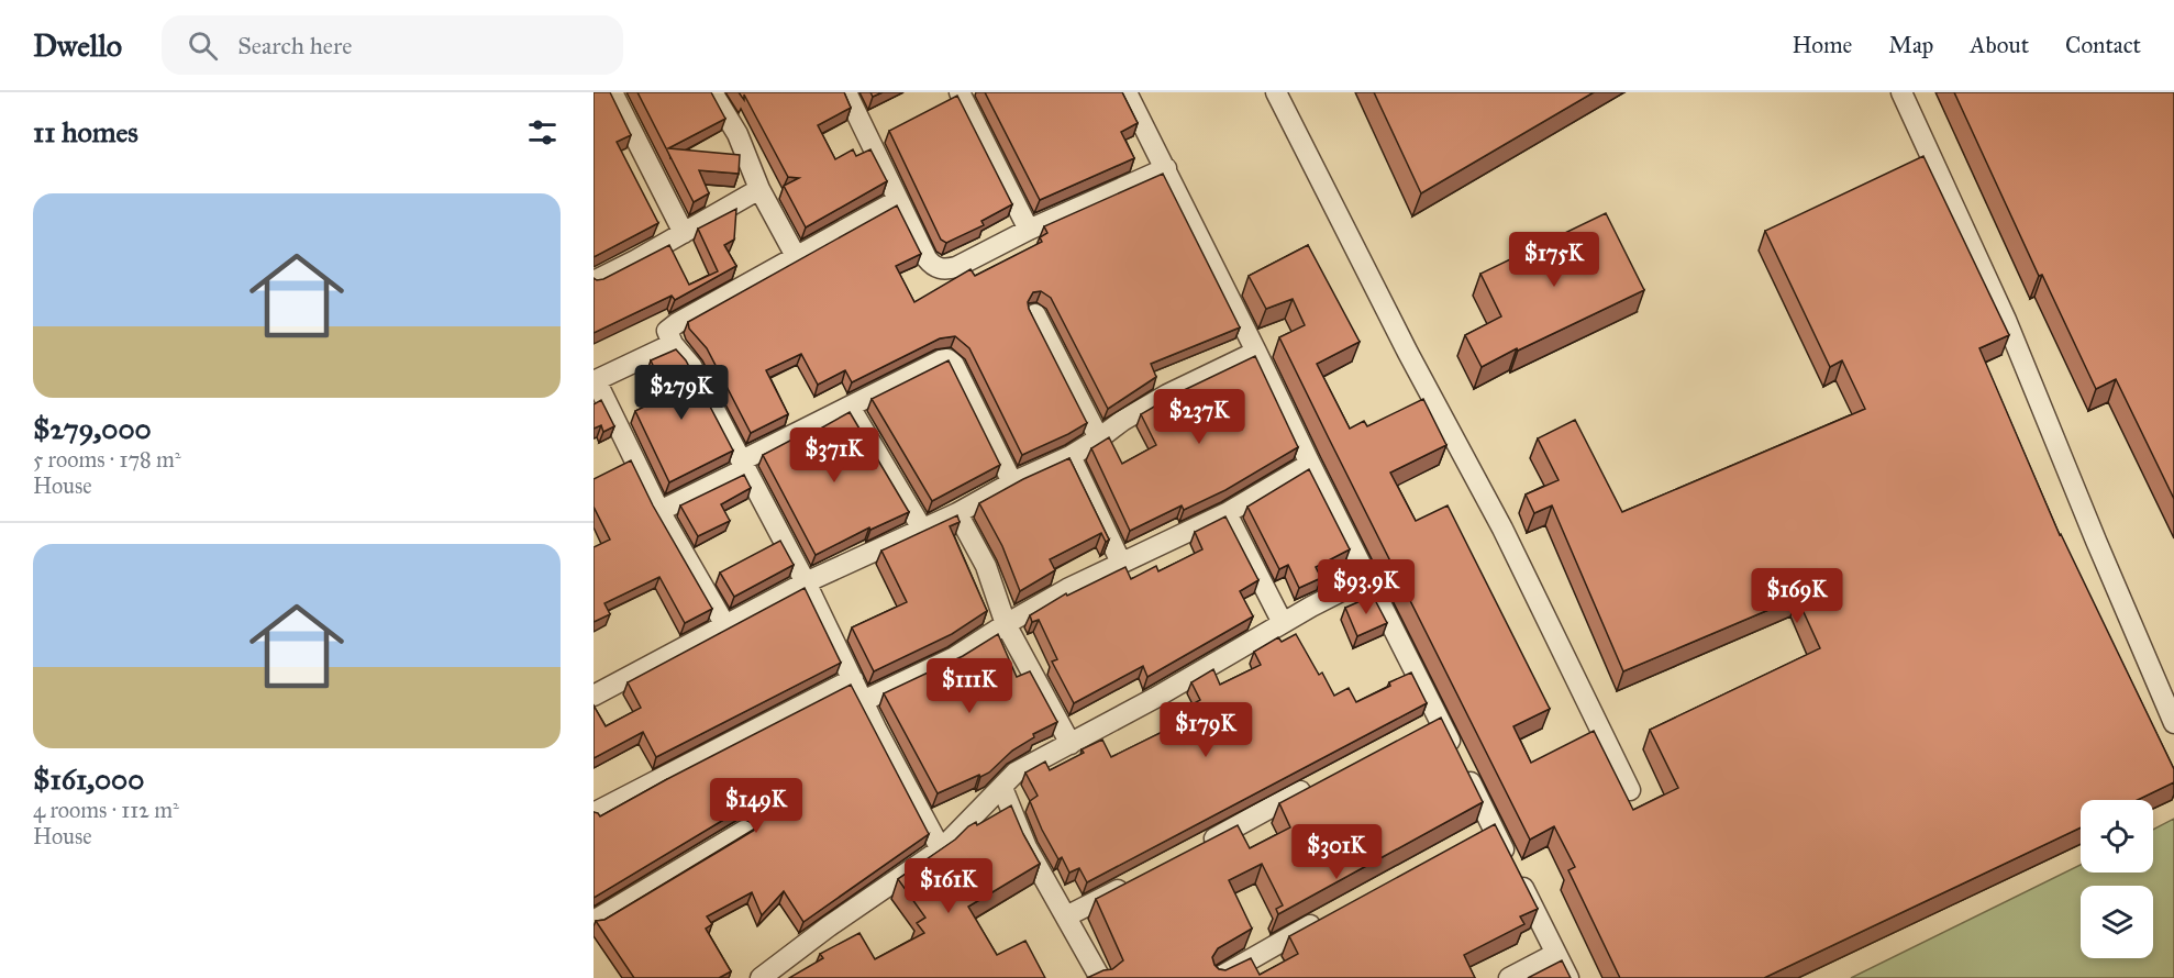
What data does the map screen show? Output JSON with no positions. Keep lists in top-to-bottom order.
{
  "page": {
    "header": "Dwello",
    "search": "Search here",
    "nav": [
      "Home",
      "Map",
      "About",
      "Contact"
    ],
    "heading": "11 homes",
    "list": [
      {
        "name": "$279,000",
        "note": "5 rooms · 178 m² · House"
      },
      {
        "name": "$161,000",
        "note": "4 rooms · 112 m² · House"
      }
    ],
    "price": [
      "$175K",
      "$279K",
      "$237K",
      "$371K",
      "$93.9K",
      "$169K",
      "$111K",
      "$179K",
      "$149K",
      "$301K",
      "$161K"
    ]
  }
}
